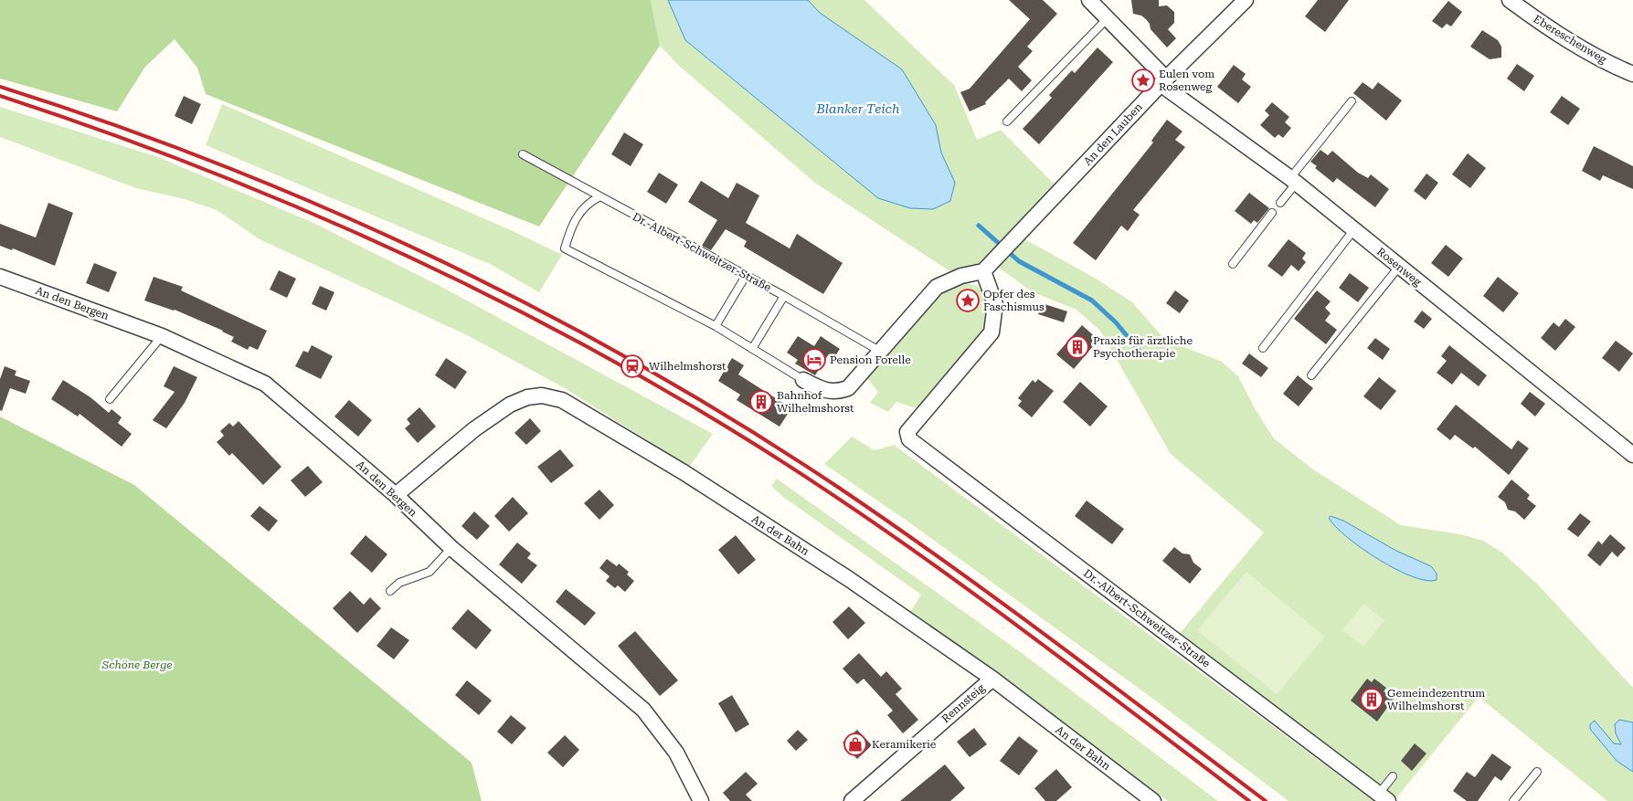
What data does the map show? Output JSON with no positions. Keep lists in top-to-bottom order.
{
  "streets": {
    "street": [
      "Ebereschenweg",
      "An den Lauben",
      "Dr.-Albert-Schweitzer-Straße",
      "Rosenweg",
      "An den Bergen",
      "An der Bahn",
      "Rennsteig"
    ]
  },
  "crossings": [
    ["An den Lauben", "Dr.-Albert-Schweitzer-Straße"],
    ["An den Lauben", "Rosenweg"],
    ["An den Bergen", "An der Bahn"],
    ["An der Bahn", "Rennsteig"]
  ],
  "water": ["Blanker Teich"],
  "parks": ["Schöne Berge"],
  "places": {
    "place": ["Eulen vom Rosenweg", "Opfer des Faschismus"],
    "building": ["Praxis für ärztliche Psychotherapie", "Bahnhof Wilhelmshorst", "Gemeindezentrum Wilhelmshorst"],
    "hotel": ["Pension Forelle"],
    "station": ["Wilhelmshorst"],
    "shop": ["Keramikerie"]
  }
}
